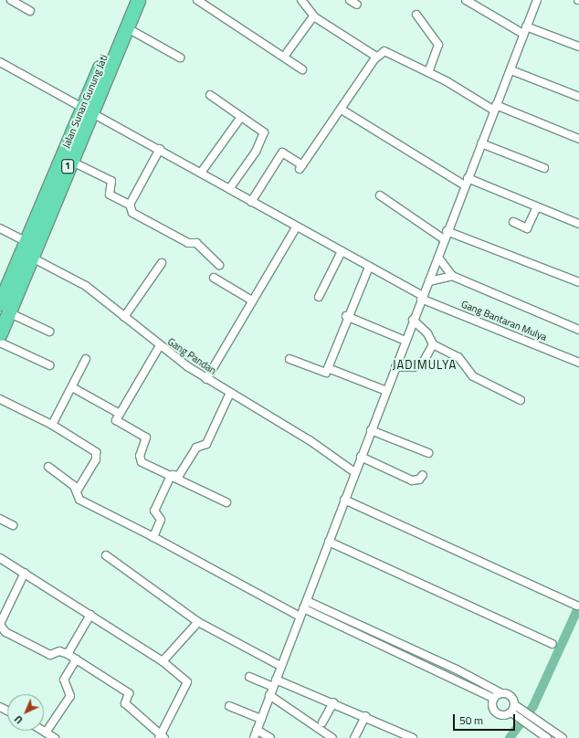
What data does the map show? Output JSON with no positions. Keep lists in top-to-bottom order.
{
  "streets": {
    "highway": ["Jalan Sunan Gunung Jati", "1"],
    "street": ["Gang Bantaran Mulya", "Gang Pandan"]
  },
  "crossings": [
    ["Jalan Sunan Gunung Jati", "1"],
    ["Jalan Sunan Gunung Jati", "Gang Bantaran Mulya"],
    ["1", "Gang Bantaran Mulya"],
    ["1", "Gang Pandan"]
  ],
  "districts": ["JADIMULYA"],
  "scale_bar": "50 m",
  "north": "bottom left"
}
